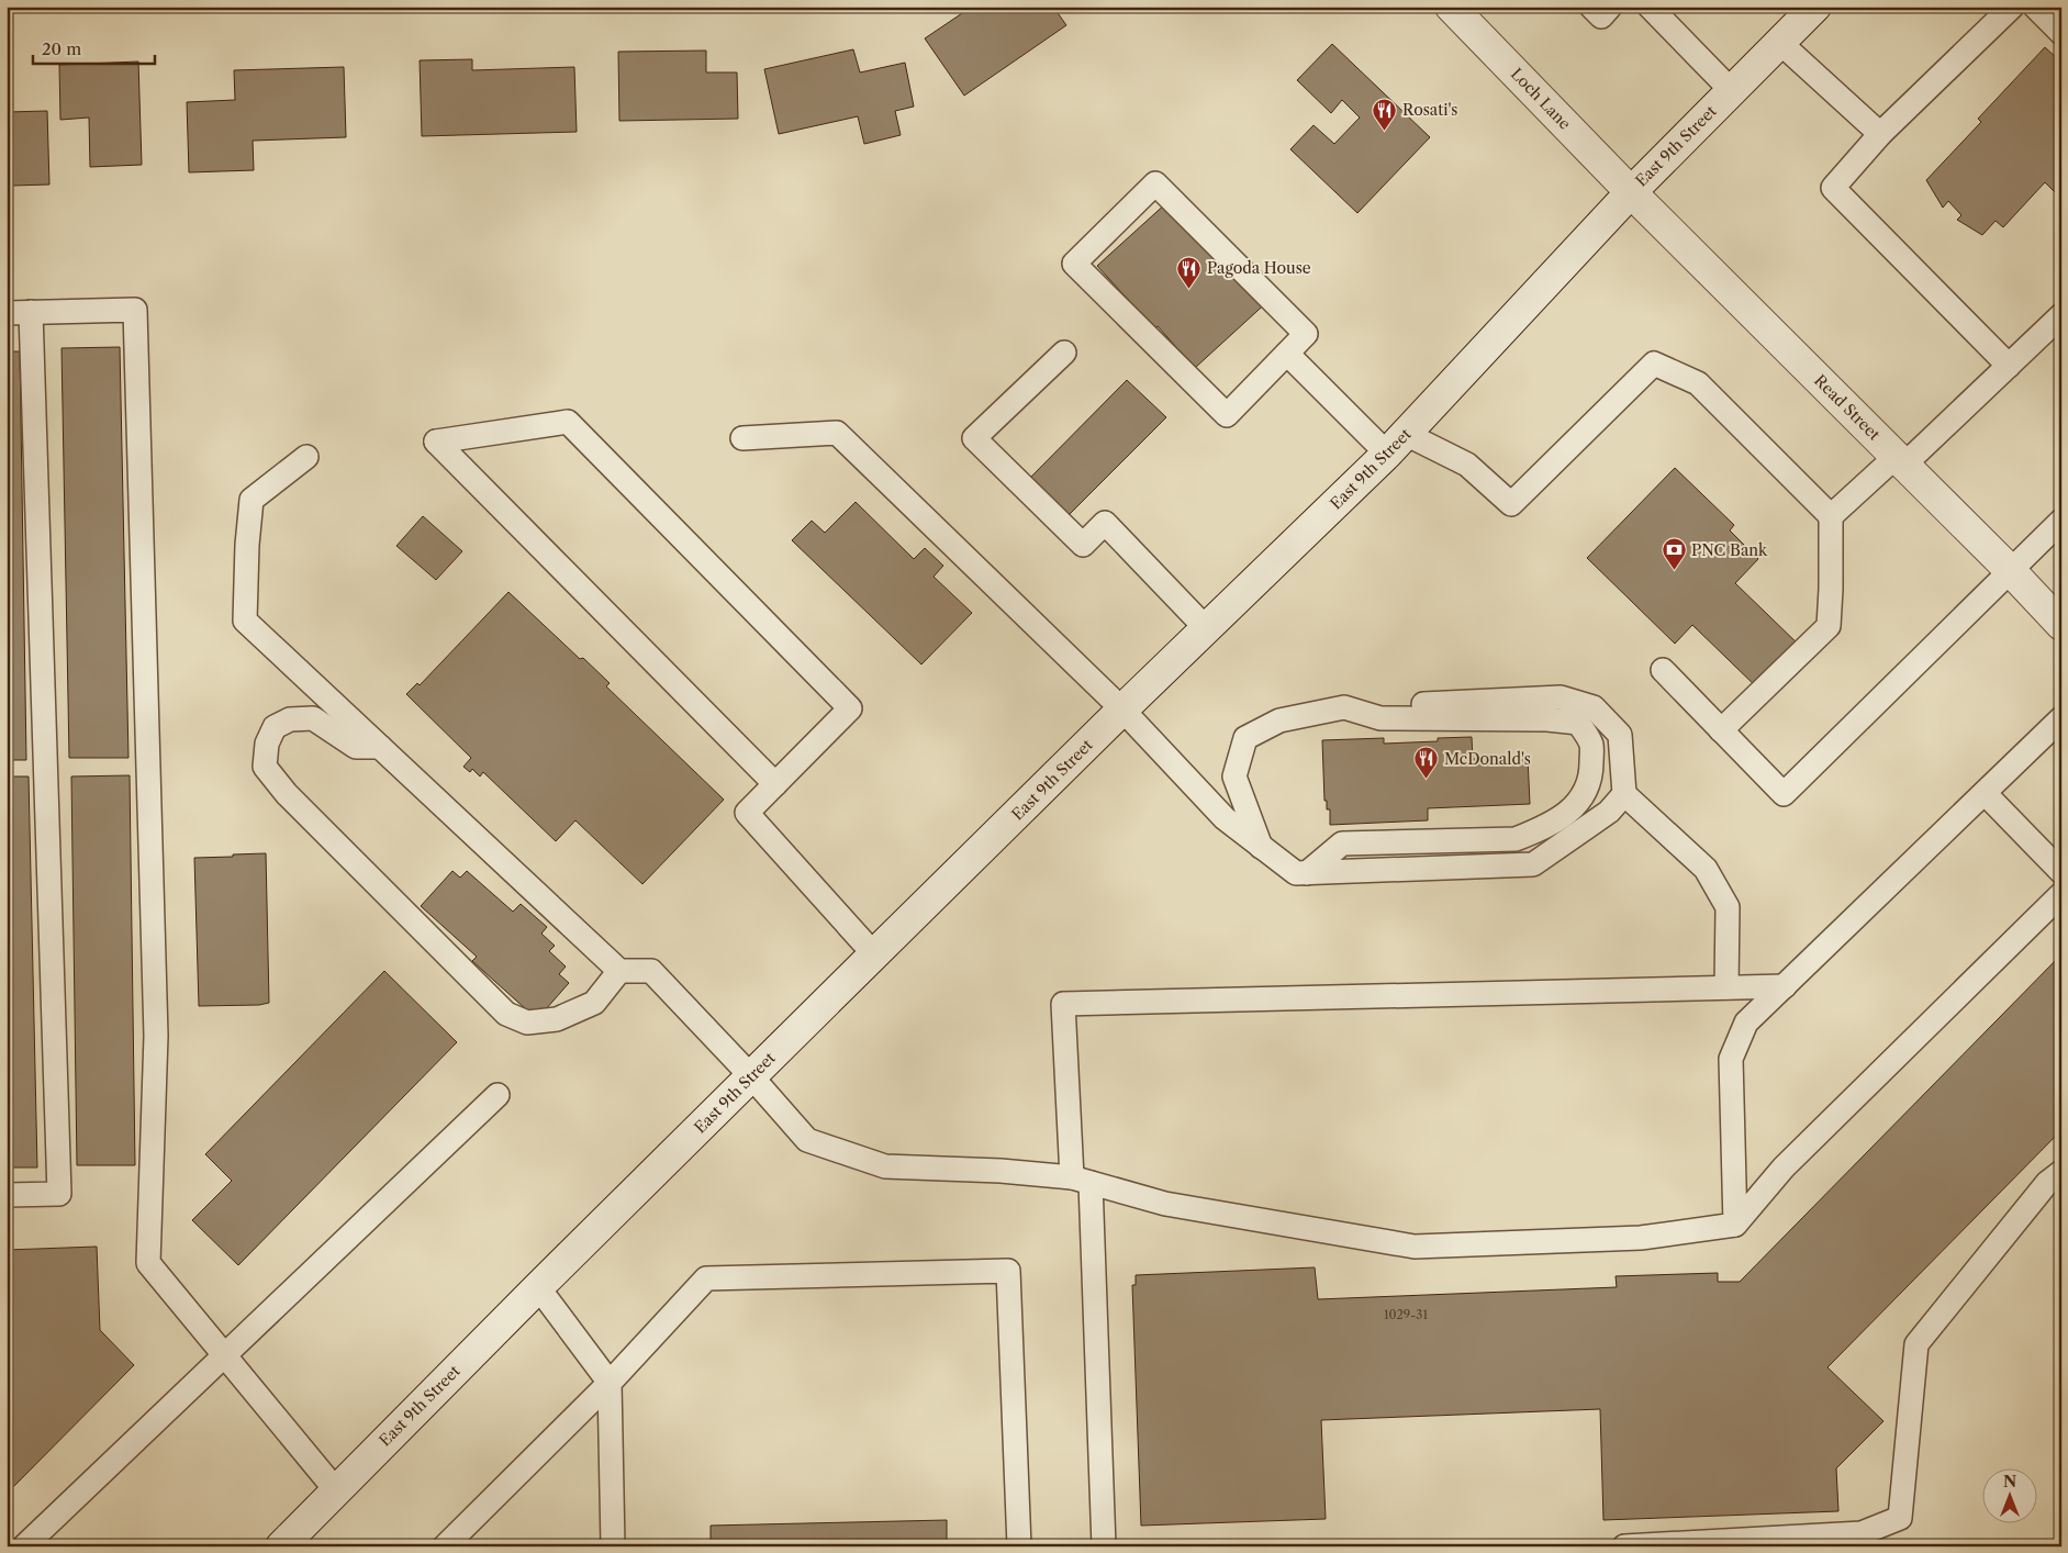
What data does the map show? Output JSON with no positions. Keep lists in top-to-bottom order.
{
  "streets": {
    "main road": ["Loch Lane", "East 9th Street", "Read Street"]
  },
  "crossings": [
    ["Loch Lane", "East 9th Street"],
    ["Loch Lane", "Read Street"],
    ["East 9th Street", "Read Street"]
  ],
  "places": {
    "restaurant": ["Rosati's", "Pagoda House", "McDonald's"],
    "bank": ["PNC Bank"]
  },
  "house_numbers": ["1029-31"],
  "scale_bar": "20 m",
  "north": "top"
}
